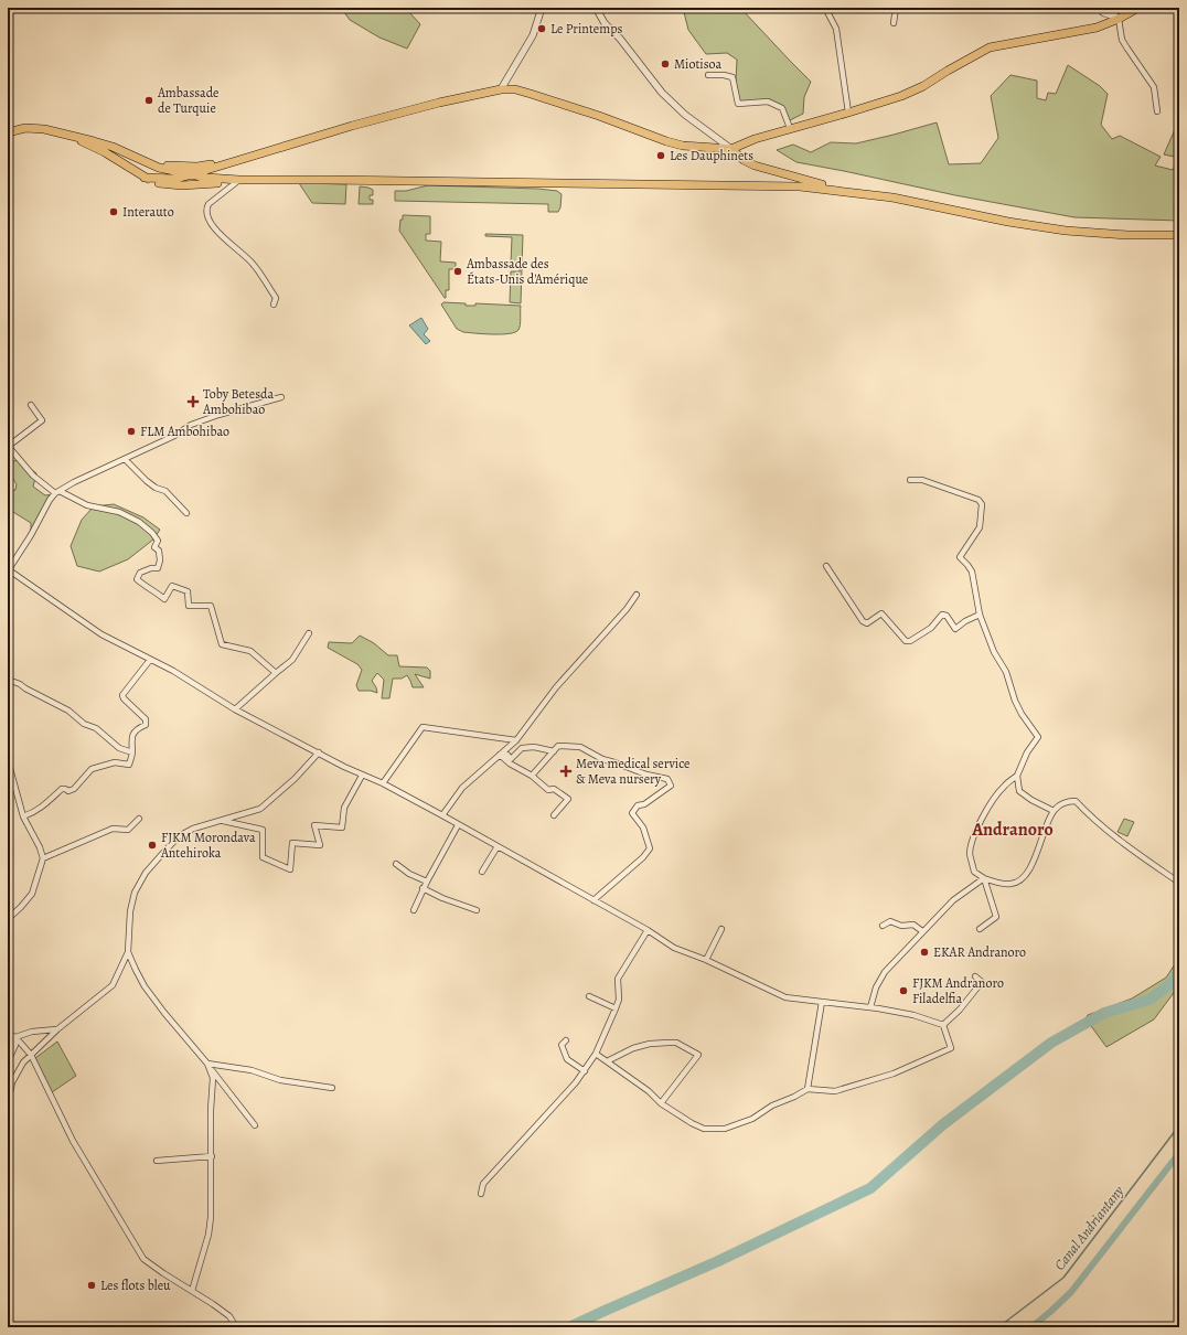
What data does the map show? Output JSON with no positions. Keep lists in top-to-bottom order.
{
  "districts": ["Andranoro"],
  "water": ["Canal Andriantany"],
  "places": {
    "other": [
      "Le Printemps",
      "Miotisoa",
      "Ambassade de Turquie",
      "Les Dauphinets",
      "Interauto",
      "Ambassade des États-Unis d'Amérique",
      "FLM Ambohibao",
      "FJKM Morondava Antehiroka",
      "EKAR Andranoro",
      "FJKM Andranoro Filadelfia",
      "Les flots bleu"
    ],
    "health": ["Toby Betesda Ambohibao", "Meva medical service & Meva nursery"]
  }
}
